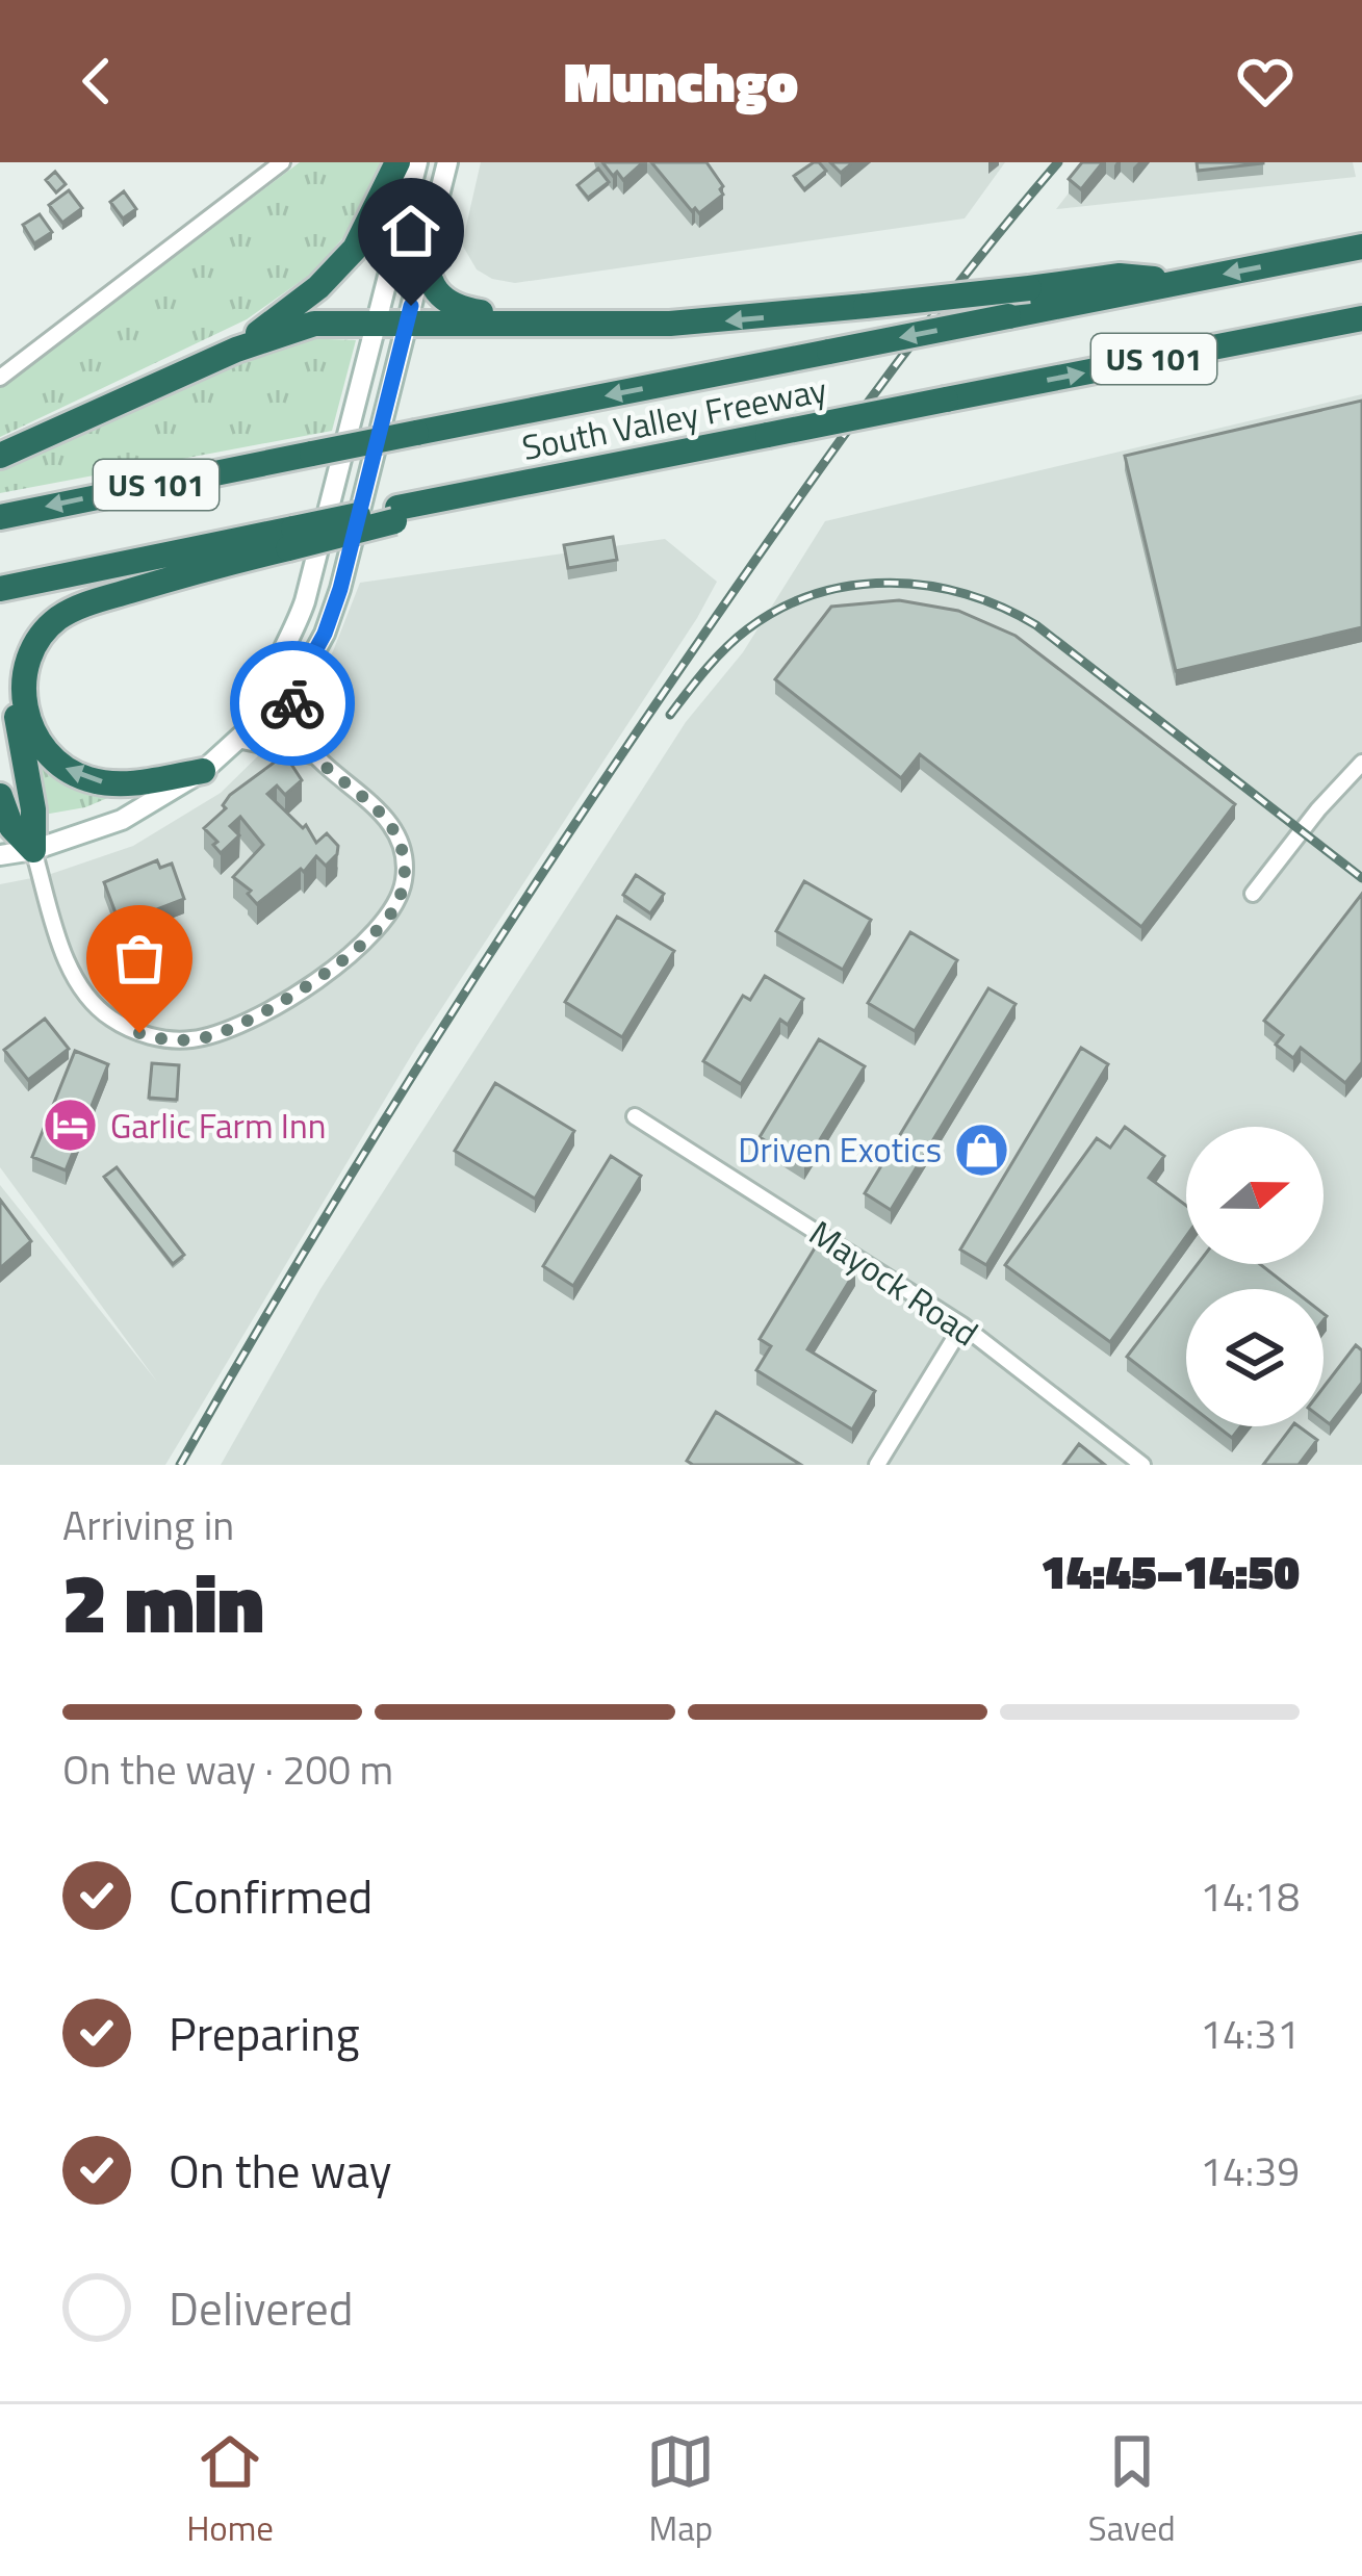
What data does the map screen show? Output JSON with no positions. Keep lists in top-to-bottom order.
{
  "streets": {
    "highway": ["US 101", "South Valley Freeway"],
    "street": ["Mayock Road"]
  },
  "places": {
    "hotel": ["Garlic Farm Inn"],
    "shop": ["Driven Exotics"]
  },
  "north": "right",
  "page": {
    "header": "Munchgo",
    "heading": ["2 min", "Arriving in", "14:45–14:50"],
    "bar": "On the way · 200 m",
    "list": [
      ["Confirmed", "14:18"],
      ["Preparing", "14:31"],
      ["On the way", "14:39"],
      "Delivered"
    ],
    "tabs": ["Home", "Map", "Saved"]
  }
}
